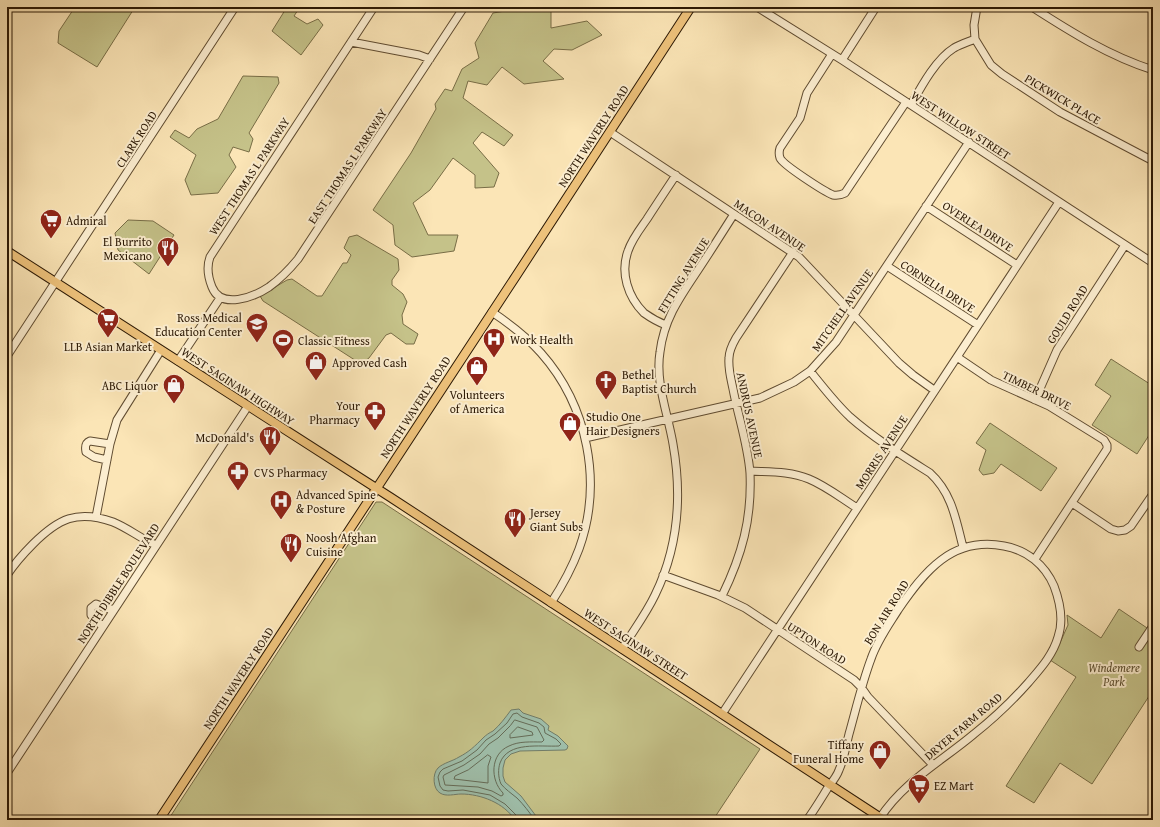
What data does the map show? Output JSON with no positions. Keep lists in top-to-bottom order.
{
  "streets": {
    "main road": ["NORTH WAVERLY ROAD", "WEST SAGINAW HIGHWAY", "WEST SAGINAW STREET"],
    "street": [
      "PICKWICK PLACE",
      "WEST WILLOW STREET",
      "CLARK ROAD",
      "EAST THOMAS L PARKWAY",
      "WEST THOMAS L PARKWAY",
      "MACON AVENUE",
      "OVERLEA DRIVE",
      "FITTING AVENUE",
      "CORNELIA DRIVE",
      "MITCHELL AVENUE",
      "GOULD ROAD",
      "TIMBER DRIVE",
      "ANDRUS AVENUE",
      "MORRIS AVENUE",
      "NORTH DIBBLE BOULEVARD",
      "BON AIR ROAD",
      "UPTON ROAD",
      "DRYER FARM ROAD"
    ]
  },
  "crossings": [
    ["WEST WILLOW STREET", "MITCHELL AVENUE"],
    ["WEST WILLOW STREET", "GOULD ROAD"],
    ["WEST WILLOW STREET", "MORRIS AVENUE"],
    ["NORTH WAVERLY ROAD", "MACON AVENUE"],
    ["NORTH WAVERLY ROAD", "WEST SAGINAW HIGHWAY"],
    ["NORTH WAVERLY ROAD", "WEST SAGINAW STREET"],
    ["CLARK ROAD", "WEST SAGINAW HIGHWAY"],
    ["EAST THOMAS L PARKWAY", "WEST THOMAS L PARKWAY"],
    ["MACON AVENUE", "FITTING AVENUE"],
    ["MACON AVENUE", "MITCHELL AVENUE"],
    ["MACON AVENUE", "ANDRUS AVENUE"],
    ["MACON AVENUE", "MORRIS AVENUE"],
    ["OVERLEA DRIVE", "MITCHELL AVENUE"],
    ["OVERLEA DRIVE", "MORRIS AVENUE"],
    ["FITTING AVENUE", "MITCHELL AVENUE"],
    ["FITTING AVENUE", "UPTON ROAD"],
    ["FITTING AVENUE", "WEST SAGINAW STREET"],
    ["CORNELIA DRIVE", "MITCHELL AVENUE"],
    ["CORNELIA DRIVE", "MORRIS AVENUE"],
    ["MITCHELL AVENUE", "ANDRUS AVENUE"],
    ["GOULD ROAD", "TIMBER DRIVE"],
    ["WEST SAGINAW HIGHWAY", "NORTH DIBBLE BOULEVARD"],
    ["WEST SAGINAW HIGHWAY", "WEST SAGINAW STREET"],
    ["TIMBER DRIVE", "MORRIS AVENUE"],
    ["ANDRUS AVENUE", "UPTON ROAD"],
    ["MORRIS AVENUE", "UPTON ROAD"],
    ["MORRIS AVENUE", "WEST SAGINAW STREET"],
    ["BON AIR ROAD", "UPTON ROAD"],
    ["BON AIR ROAD", "WEST SAGINAW STREET"],
    ["BON AIR ROAD", "DRYER FARM ROAD"],
    ["UPTON ROAD", "DRYER FARM ROAD"],
    ["WEST SAGINAW STREET", "DRYER FARM ROAD"]
  ],
  "parks": ["Windemere Park"],
  "places": {
    "supermarket": ["Admiral", "LLB Asian Market", "EZ Mart"],
    "restaurant": [
      "El Burrito Mexicano",
      "McDonald's",
      "Jersey Giant Subs",
      "Noosh Afghan Cuisine"
    ],
    "school or university": ["Ross Medical Education Center"],
    "hospital": ["Work Health", "Advanced Spine & Posture"],
    "sports": ["Classic Fitness"],
    "shop": [
      "Approved Cash",
      "Volunteers of America",
      "ABC Liquor",
      "Studio One Hair Designers",
      "Tiffany Funeral Home"
    ],
    "church": ["Bethel Baptist Church"],
    "pharmacy": ["Your Pharmacy", "CVS Pharmacy"]
  }
}
